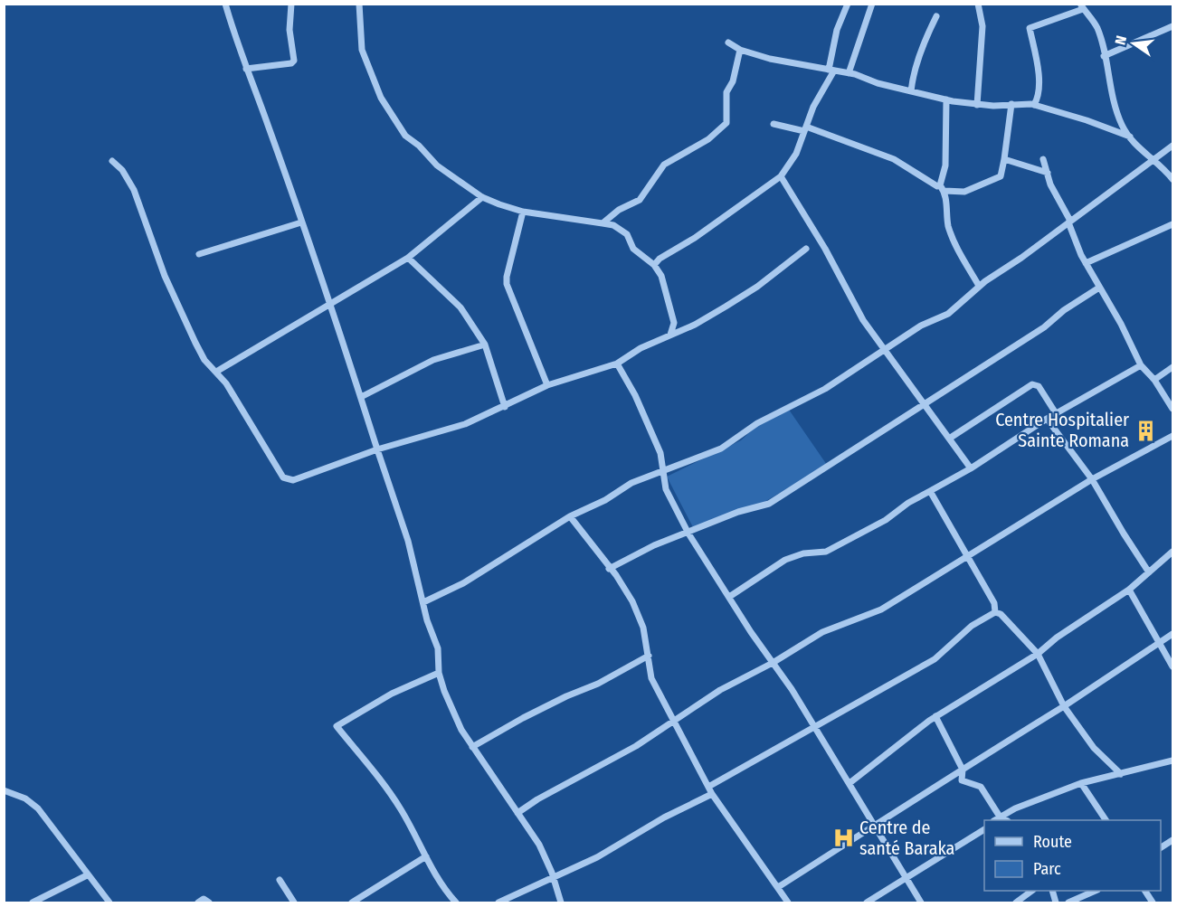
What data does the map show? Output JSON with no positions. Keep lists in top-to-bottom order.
{
  "places": {
    "building": ["Centre Hospitalier Sainte Romana"],
    "hospital": ["Centre de santé Baraka"]
  },
  "legend": ["Route", "Parc"],
  "north": "left"
}
